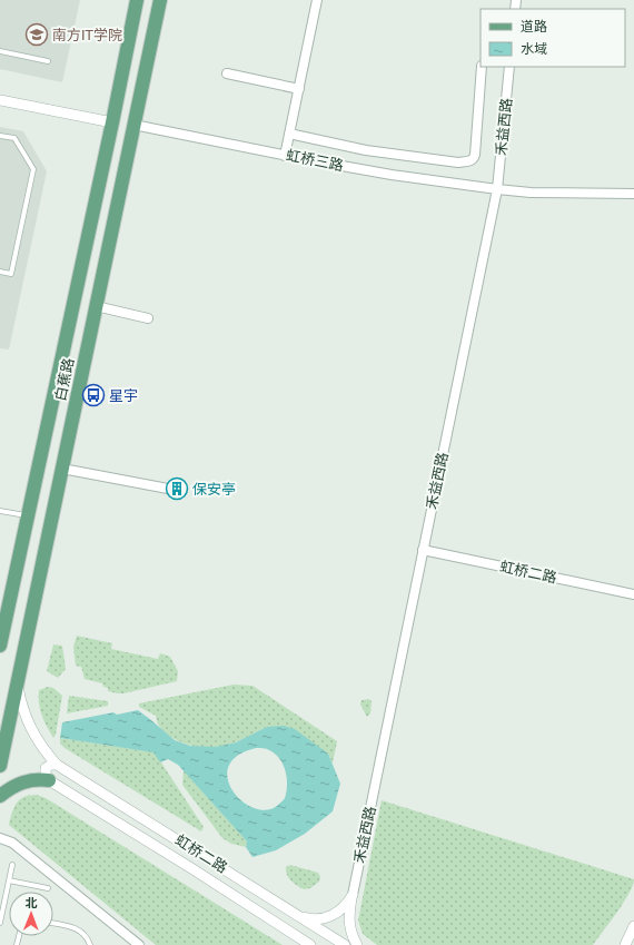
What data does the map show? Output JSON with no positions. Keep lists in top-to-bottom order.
{
  "streets": {
    "main road": ["白蕉路"],
    "street": ["禾益西路", "虹桥三路", "虹桥二路"]
  },
  "crossings": [
    ["禾益西路", "虹桥三路"],
    ["禾益西路", "虹桥二路"],
    ["虹桥三路", "白蕉路"],
    ["白蕉路", "虹桥二路"]
  ],
  "places": {
    "school or university": ["南方IT学院"],
    "bus stop": ["星宇"],
    "building": ["保安亭"]
  },
  "legend": ["道路", "水域"],
  "north": "top"
}
